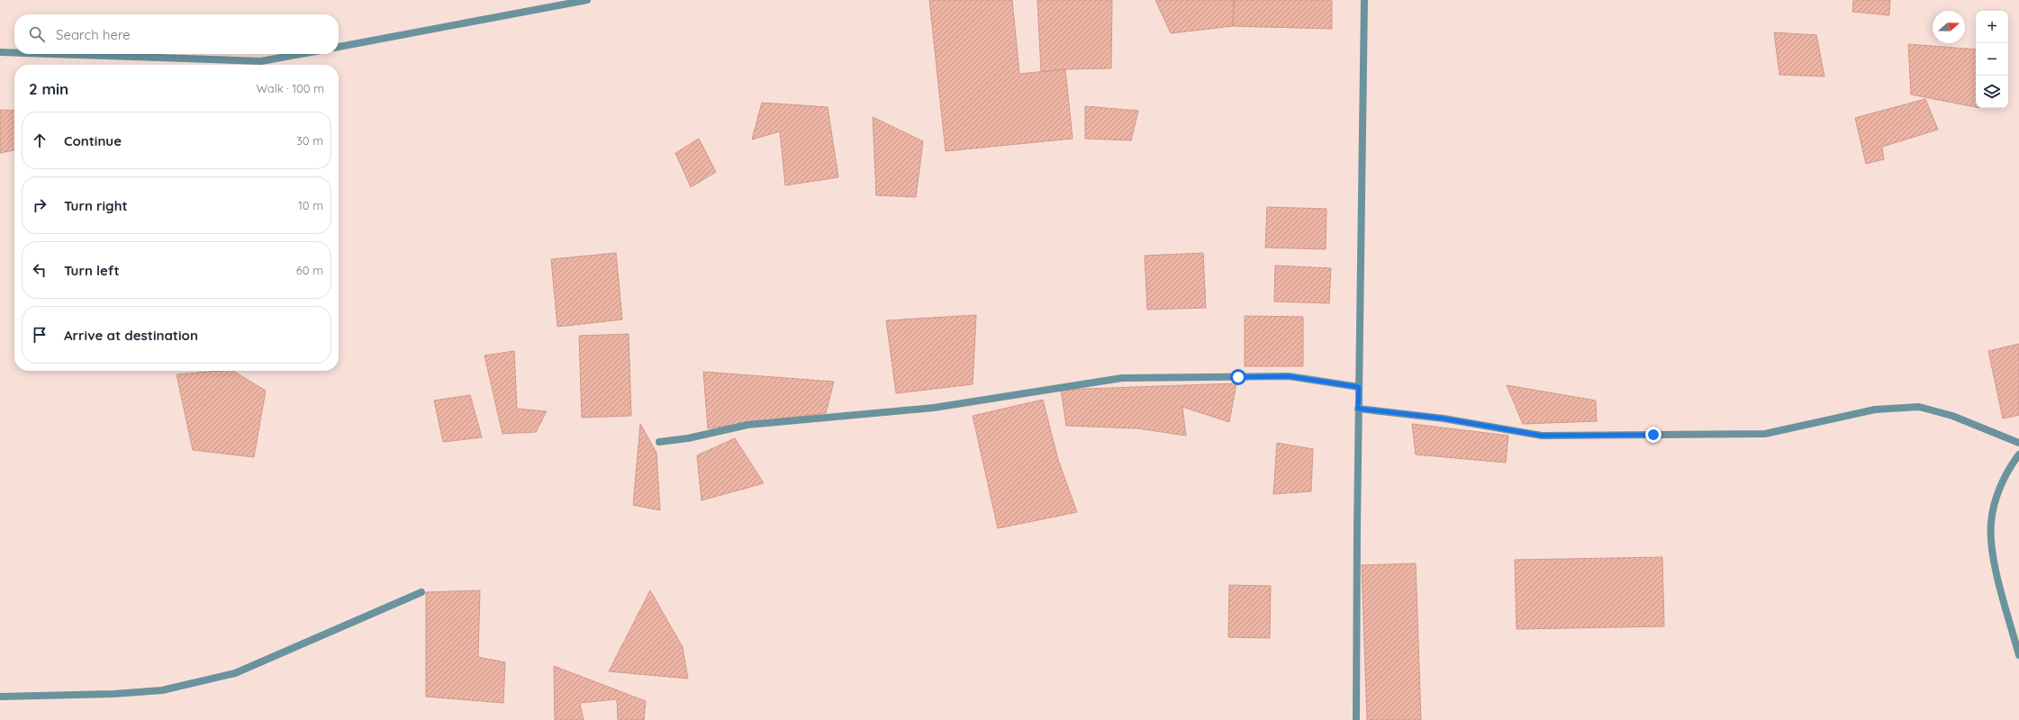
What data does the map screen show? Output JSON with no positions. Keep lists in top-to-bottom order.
{
  "north": "right",
  "page": {
    "map_buttons": ["+", "−"],
    "search": "Search here",
    "heading": ["2 min", "Walk · 100 m"],
    "list": [
      ["Continue", "30 m"],
      ["Turn right", "10 m"],
      ["Turn left", "60 m"],
      "Arrive at destination"
    ]
  }
}
